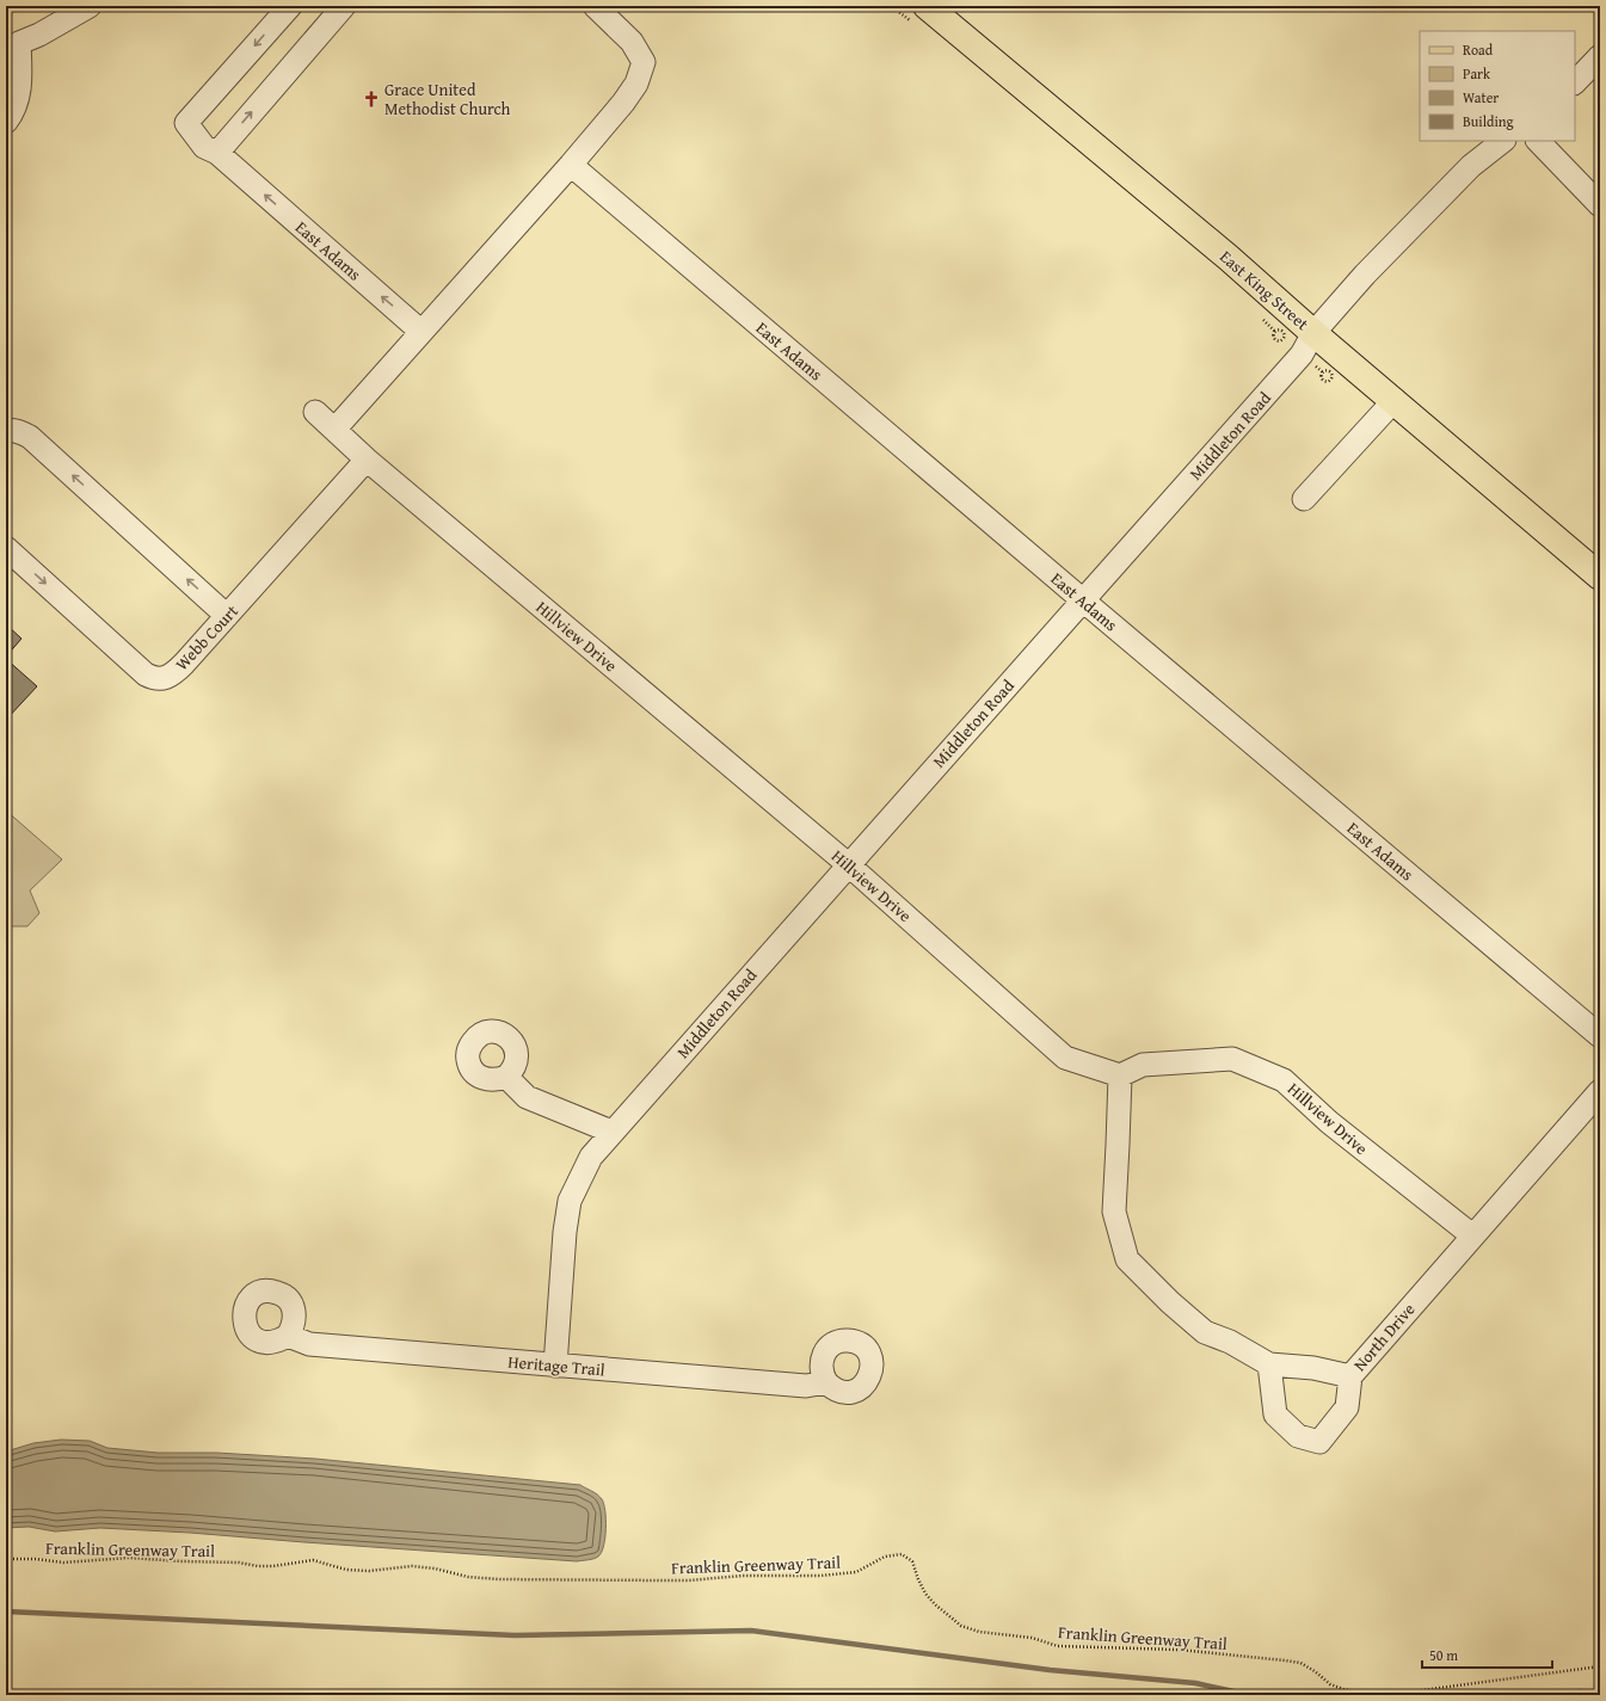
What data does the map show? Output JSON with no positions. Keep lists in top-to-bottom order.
{
  "streets": {
    "main road": ["East King Street"],
    "street": [
      "East Adams",
      "Middleton Road",
      "Hillview Drive",
      "Webb Court",
      "North Drive",
      "Heritage Trail"
    ],
    "path": ["Franklin Greenway Trail"]
  },
  "crossings": [
    ["East Adams", "Middleton Road"],
    ["East King Street", "Middleton Road"],
    ["Middleton Road", "Hillview Drive"],
    ["Middleton Road", "Heritage Trail"],
    ["Hillview Drive", "Webb Court"],
    ["Hillview Drive", "North Drive"]
  ],
  "places": {
    "church": ["Grace United Methodist Church"]
  },
  "legend": [
    "Road",
    "Park",
    "Water",
    "Building"
  ],
  "scale_bar": "50 m"
}
